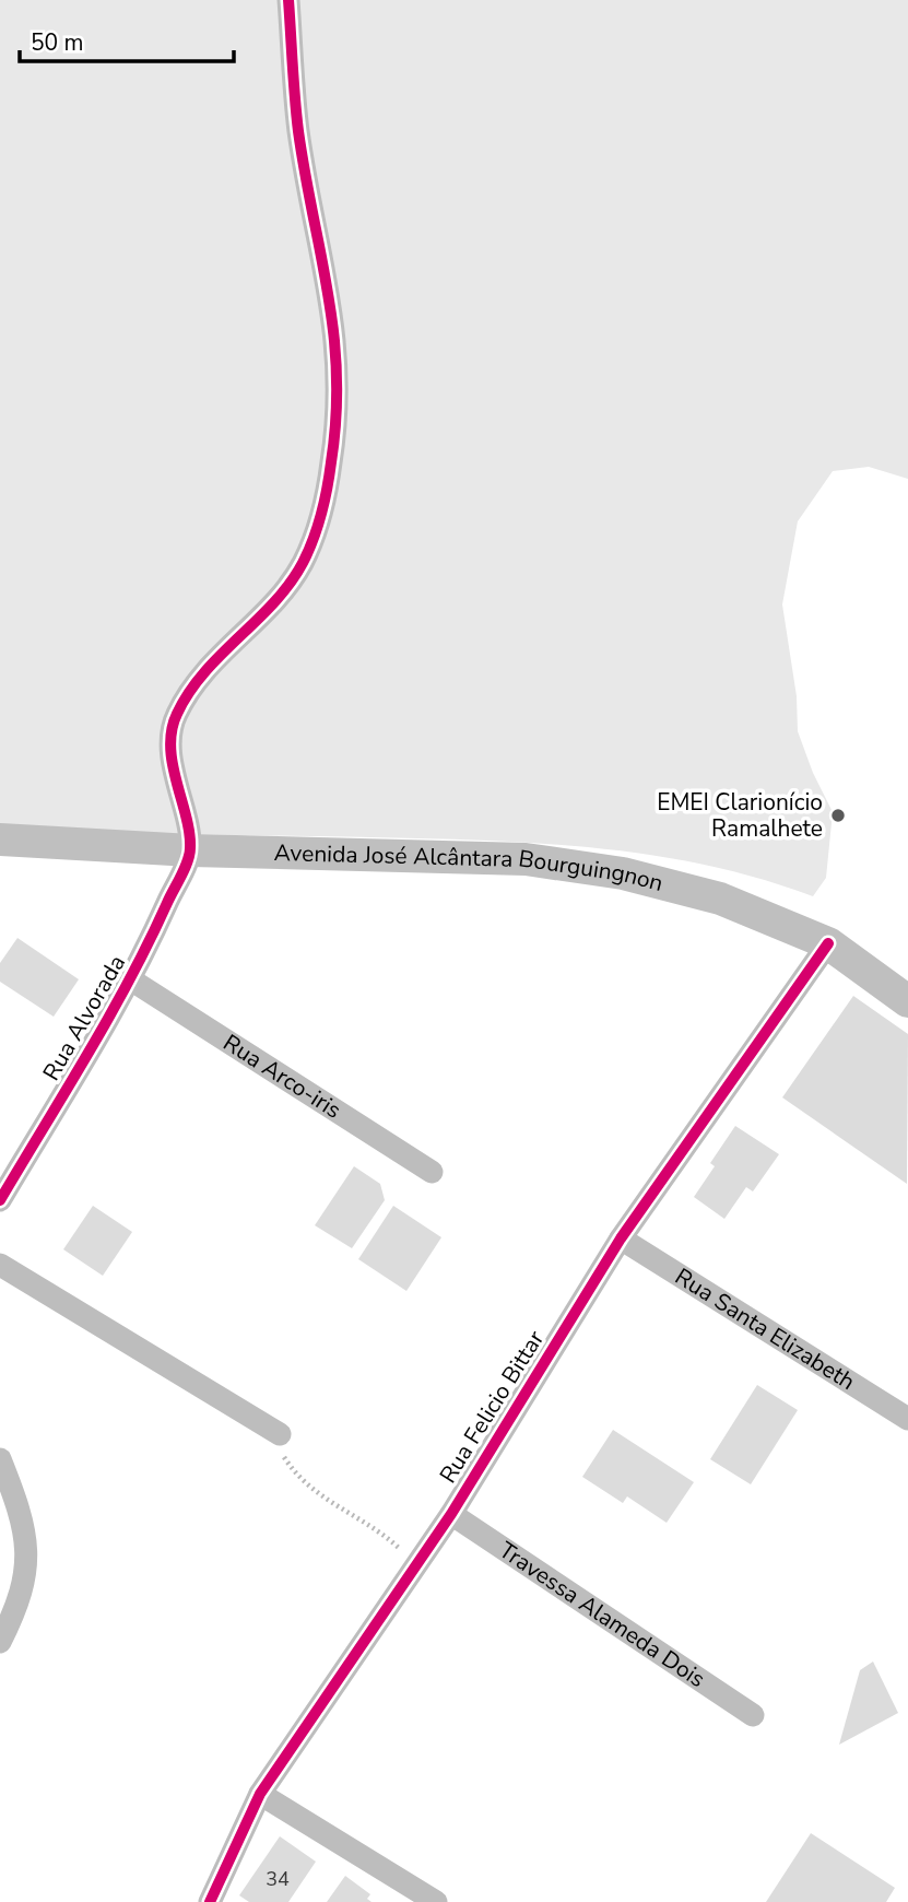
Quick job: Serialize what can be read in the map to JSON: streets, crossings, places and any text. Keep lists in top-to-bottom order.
{
  "streets": {
    "street": [
      "Avenida José Alcântara Bourguingnon",
      "Rua Alvorada",
      "Rua Arco-iris",
      "Rua Santa Elizabeth",
      "Rua Felicio Bittar",
      "Travessa Alameda Dois"
    ]
  },
  "crossings": [
    ["Avenida José Alcântara Bourguingnon", "Rua Alvorada"],
    ["Avenida José Alcântara Bourguingnon", "Rua Felicio Bittar"],
    ["Rua Alvorada", "Rua Arco-iris"],
    ["Rua Santa Elizabeth", "Rua Felicio Bittar"],
    ["Rua Felicio Bittar", "Travessa Alameda Dois"]
  ],
  "places": ["EMEI Clarionício Ramalhete"],
  "house_numbers": ["34"],
  "scale_bar": "50 m"
}
